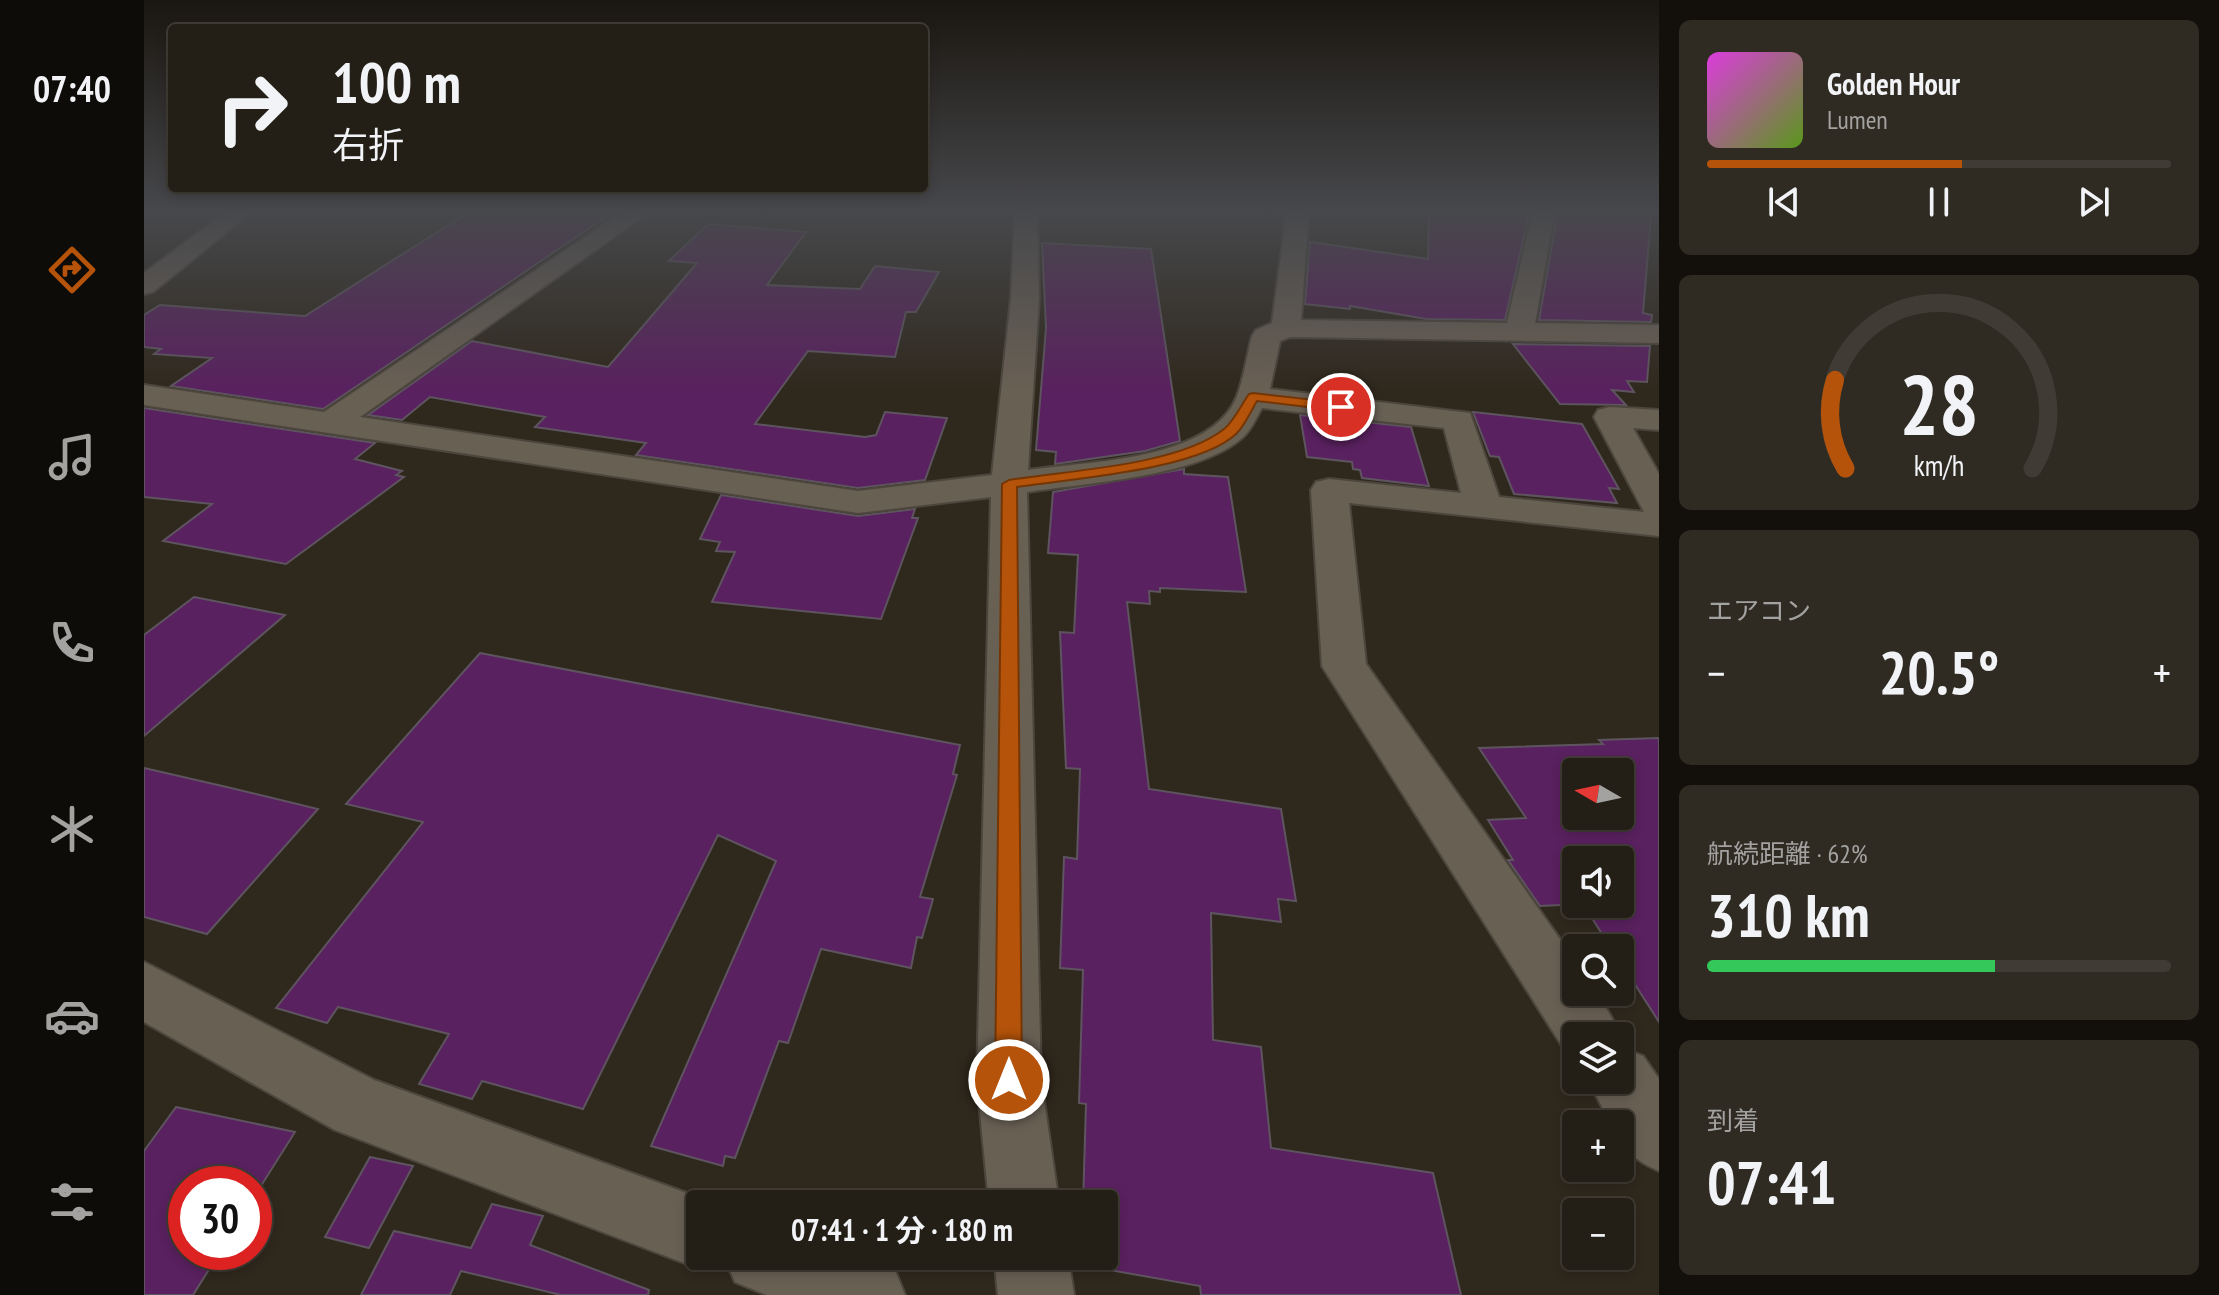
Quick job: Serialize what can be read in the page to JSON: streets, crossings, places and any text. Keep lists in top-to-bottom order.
{
  "north": "left",
  "page": {
    "tabs": "07:40",
    "turn": ["100 m", "右折"],
    "song": ["Golden Hour", "Lumen"],
    "tile": [
      "エアコン",
      ["航続距離 · 62%", "310 km"],
      ["到着", "07:41"]
    ],
    "heat": ["−", "20.5°", "+"],
    "map_buttons": ["+", "−"],
    "limit": "30",
    "trip": "07:41 · 1 分 · 180 m",
    "gauge": ["28", "km/h"]
  }
}
